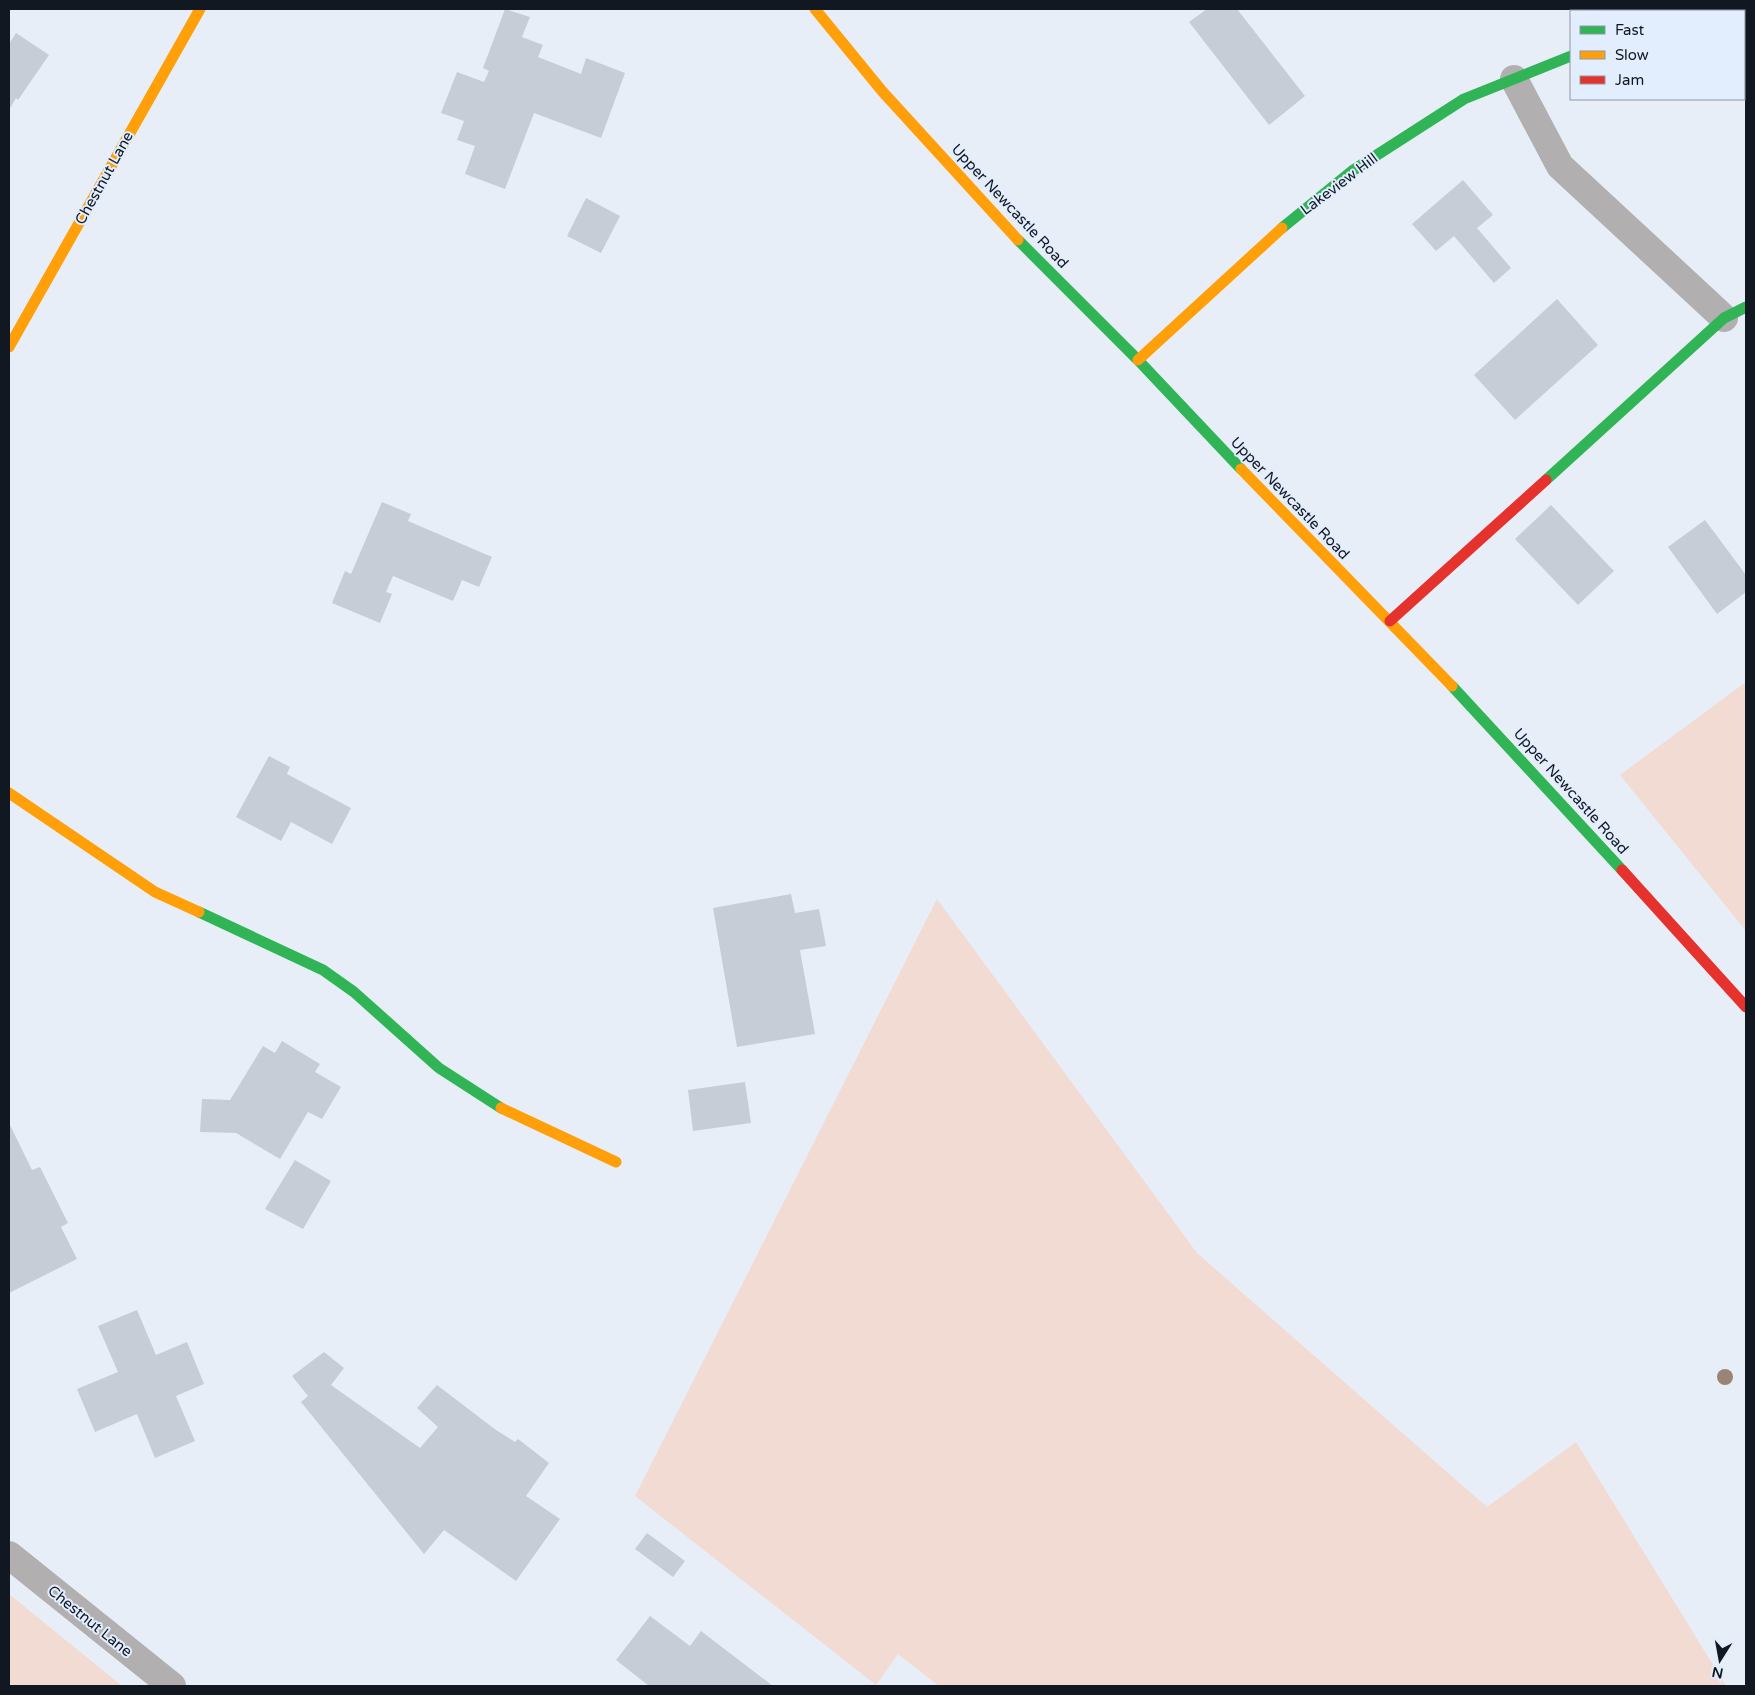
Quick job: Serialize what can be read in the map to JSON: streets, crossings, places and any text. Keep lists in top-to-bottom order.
{
  "streets": {
    "street": ["Chestnut Lane", "Lakeview Hill", "Upper Newcastle Road"]
  },
  "crossings": [
    ["Lakeview Hill", "Upper Newcastle Road"]
  ],
  "legend": ["Fast", "Slow", "Jam"],
  "north": "bottom"
}
